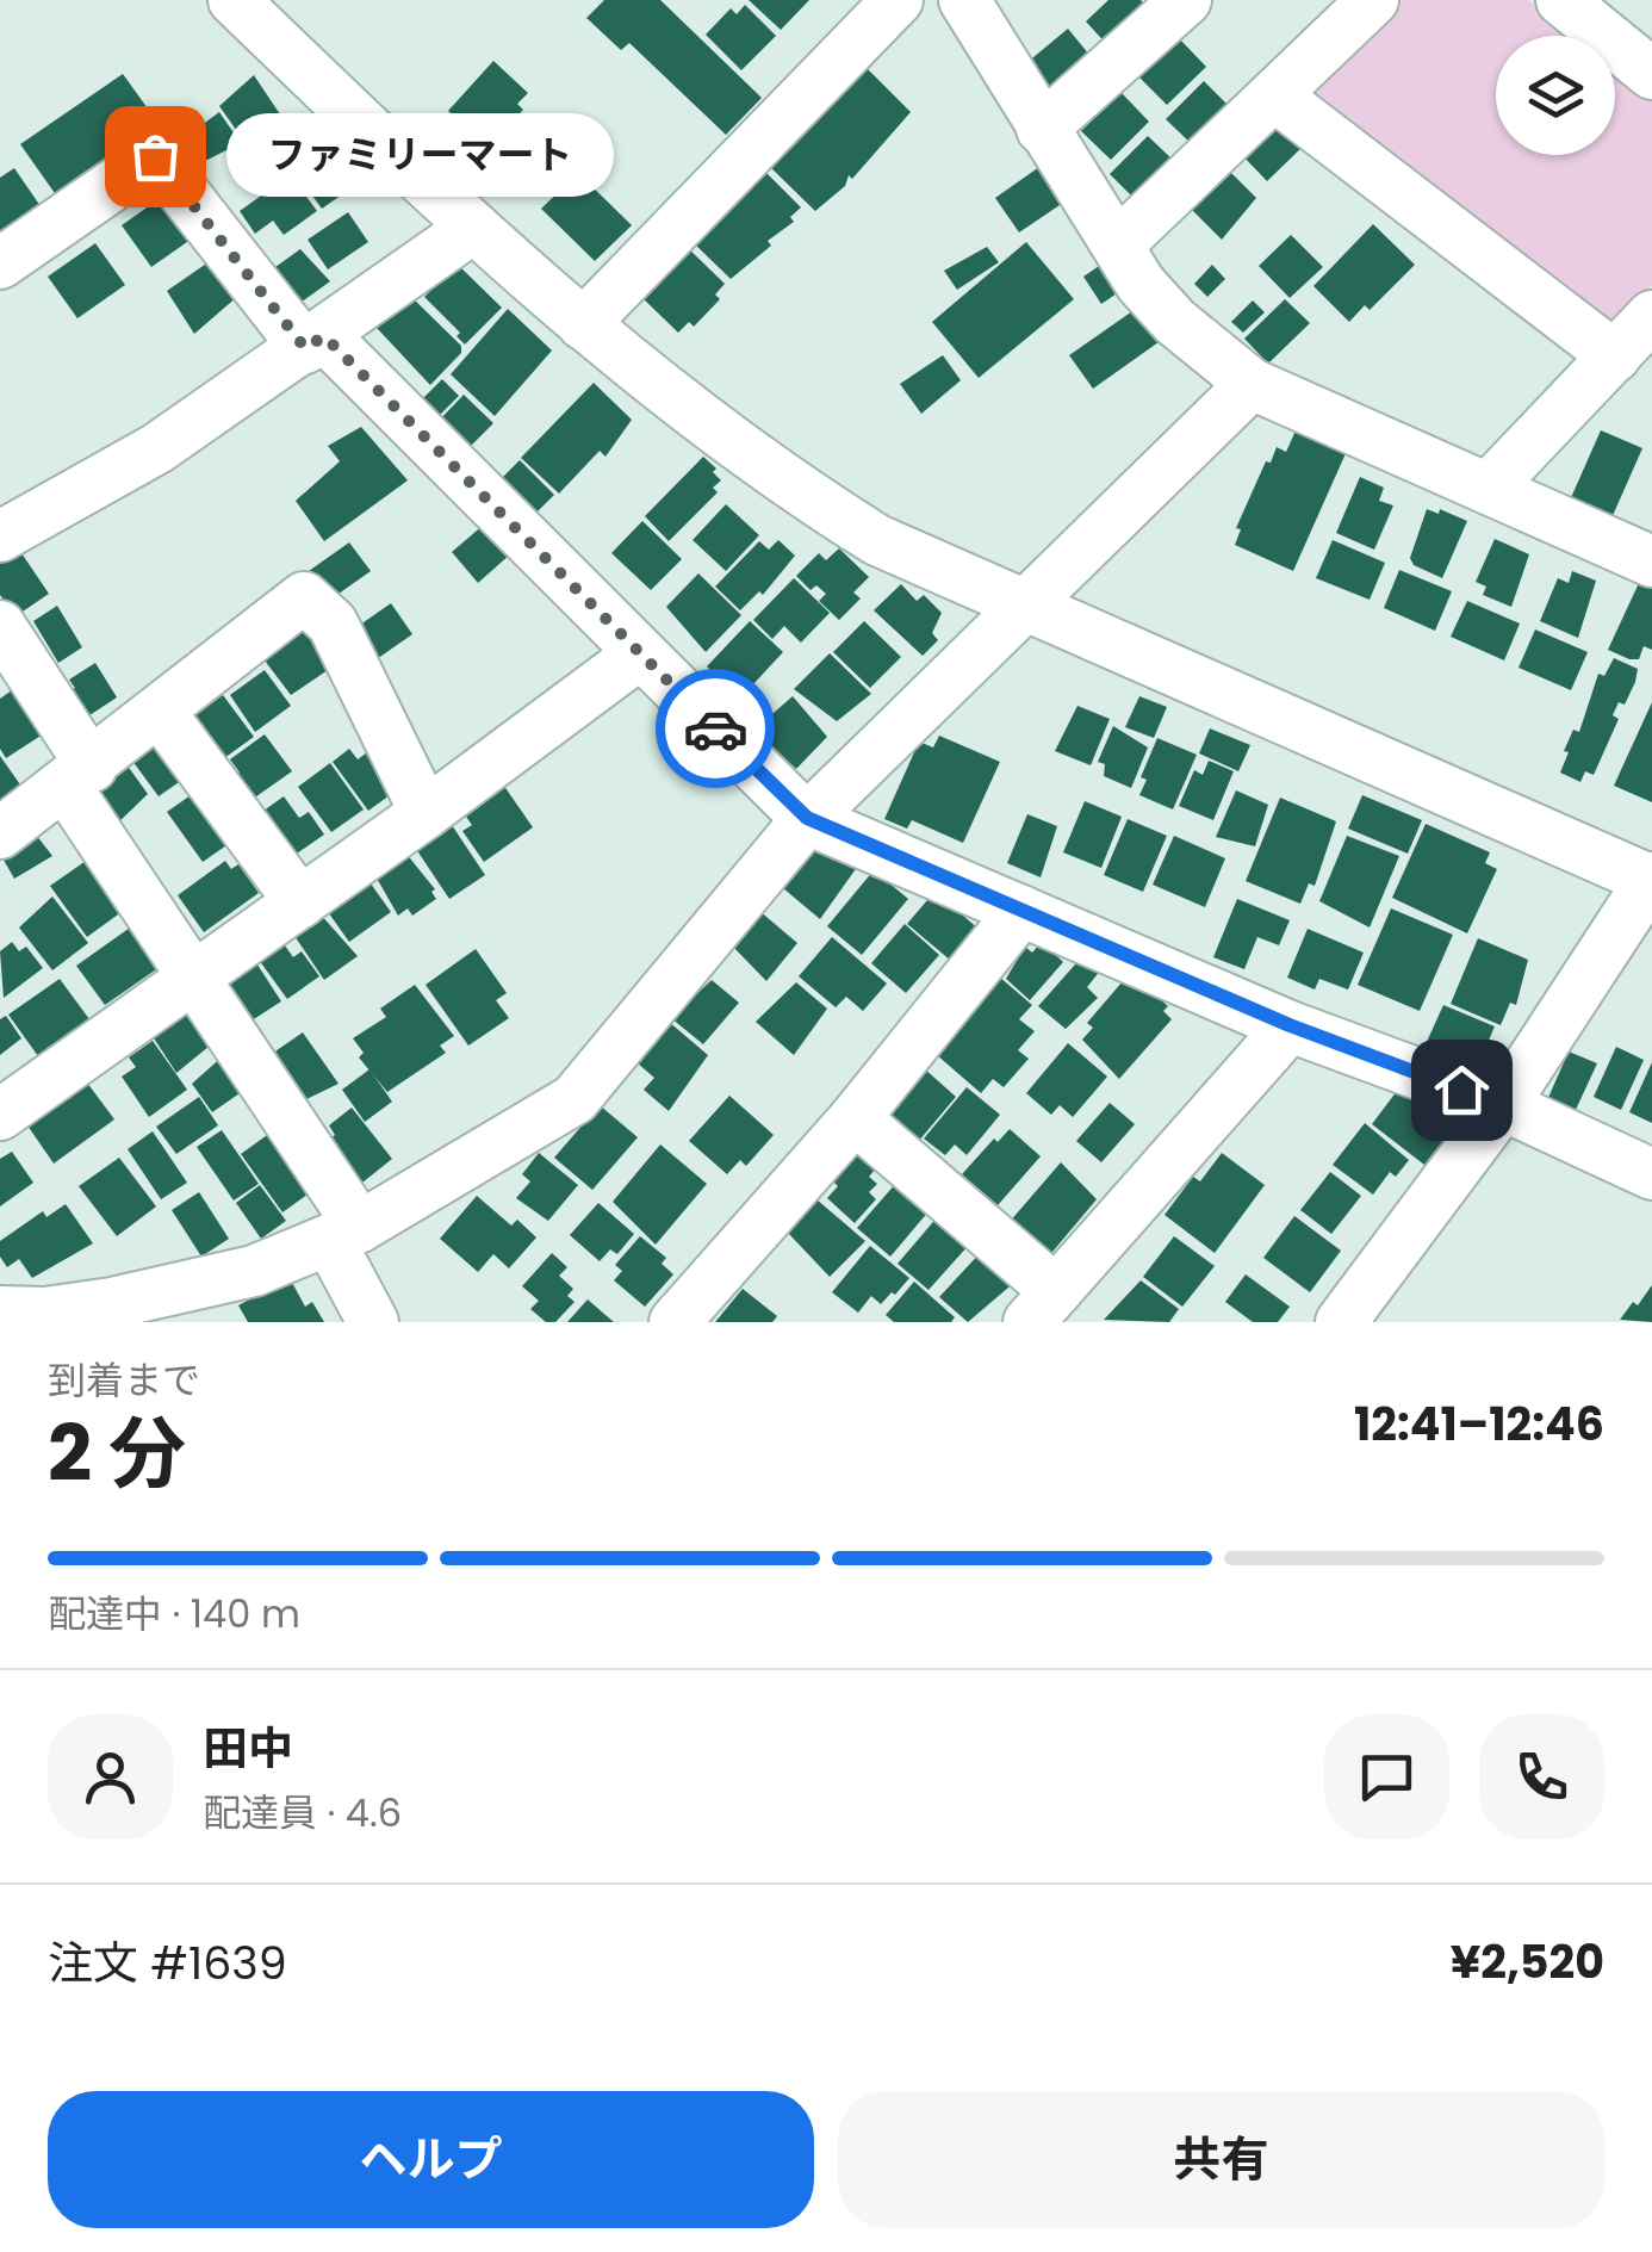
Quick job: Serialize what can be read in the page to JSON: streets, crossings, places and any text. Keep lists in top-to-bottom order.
{
  "places": ["ファミリーマート"],
  "page": {
    "bubble": "ファミリーマート",
    "heading": ["2 分", "到着まで", "12:41–12:46"],
    "panel": [
      "田中",
      "配達員 · 4.6",
      "注文 #1639",
      "¥2,520"
    ],
    "bar": "配達中 · 140 m",
    "buttons": ["ヘルプ", "共有"]
  }
}
